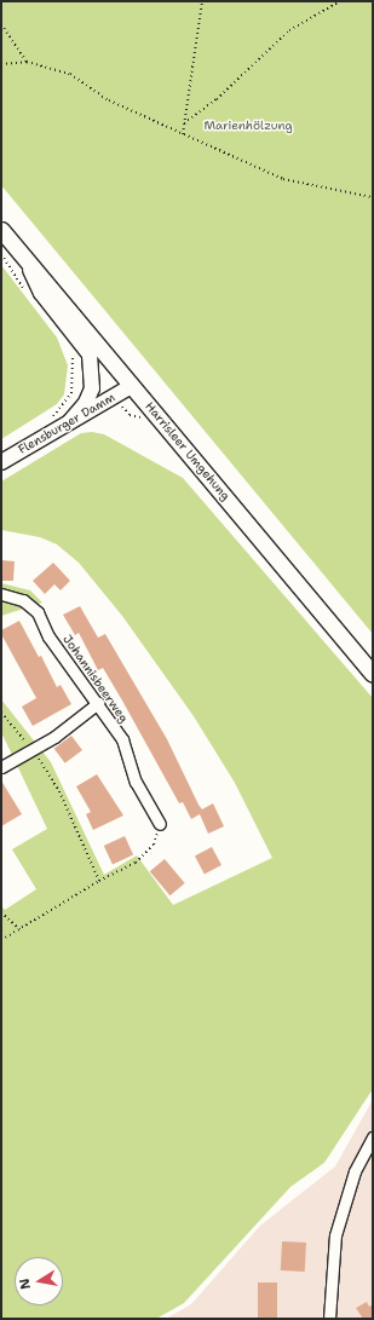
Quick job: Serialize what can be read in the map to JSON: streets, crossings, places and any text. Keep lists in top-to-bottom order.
{
  "streets": {
    "main road": ["Harrisleer Umgehung"],
    "street": ["Flensburger Damm", "Johannisbeerweg"]
  },
  "crossings": [
    ["Flensburger Damm", "Harrisleer Umgehung"]
  ],
  "parks": ["Marienhölzung"],
  "north": "left"
}
